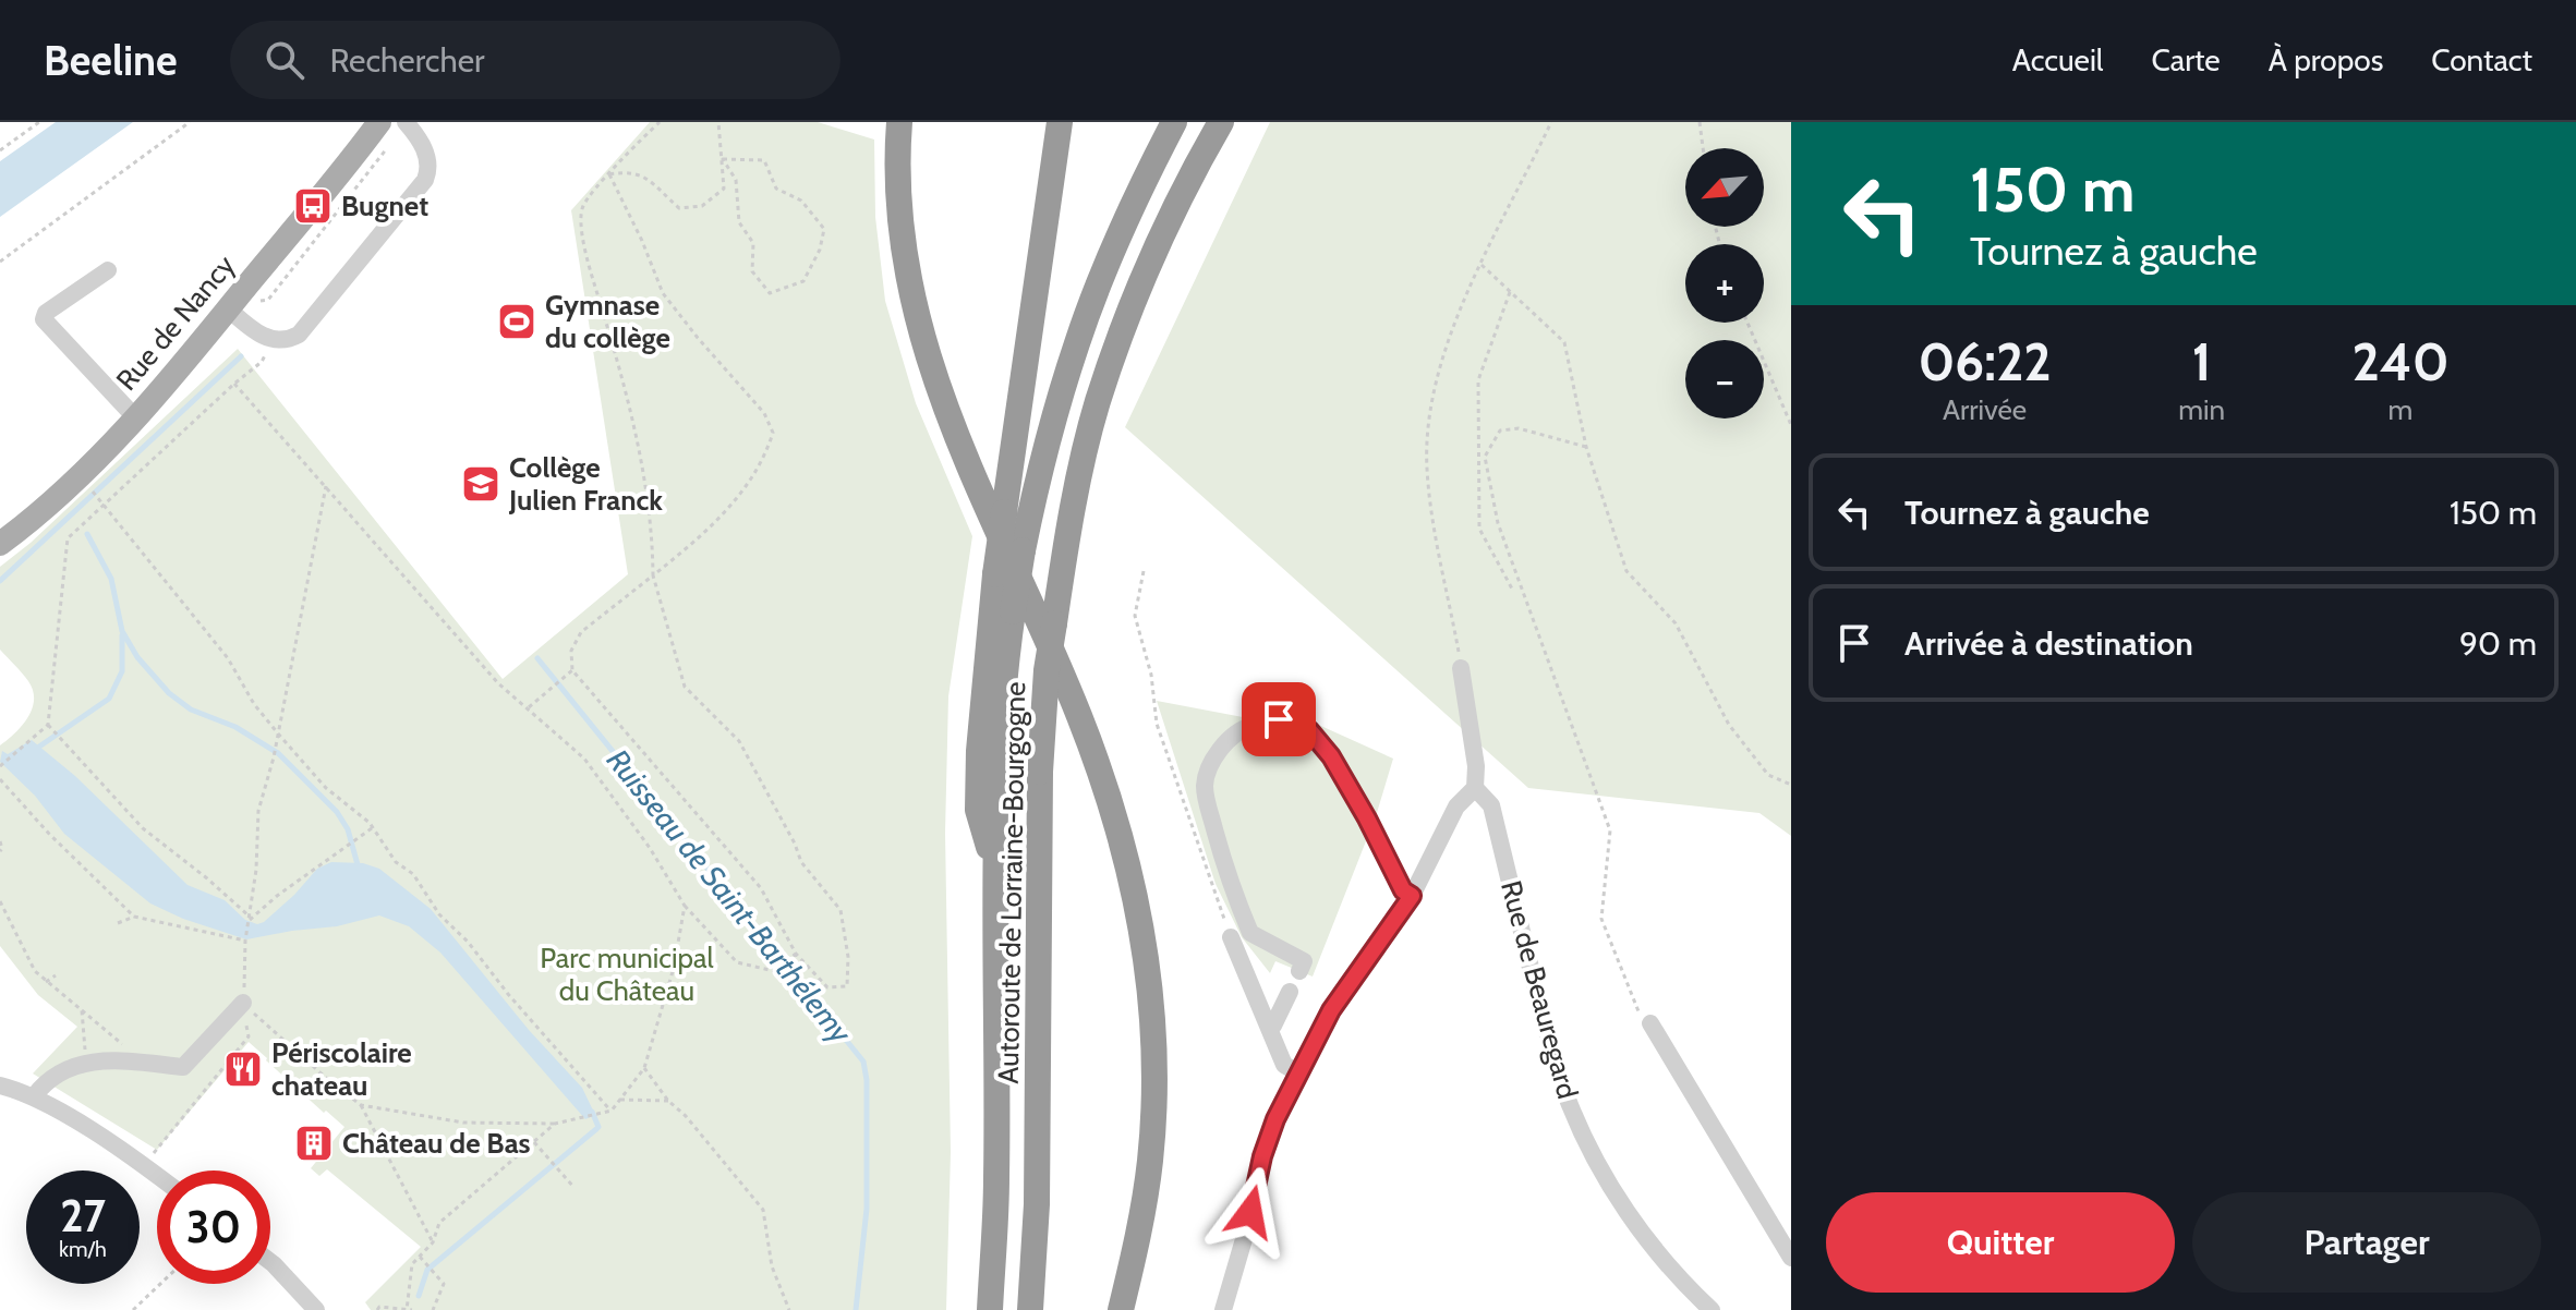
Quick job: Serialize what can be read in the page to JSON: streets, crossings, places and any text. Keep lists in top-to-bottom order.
{
  "streets": {
    "highway": ["Autoroute de Lorraine-Bourgogne"],
    "main road": ["Rue de Nancy"],
    "street": ["Rue de Beauregard"]
  },
  "water": ["Ruisseau de Saint-Barthélemy"],
  "parks": ["Parc municipal du Château"],
  "places": {
    "bus stop": ["Bugnet"],
    "sports": ["Gymnase du collège"],
    "school or university": ["Collège Julien Franck"],
    "restaurant": ["Périscolaire chateau"],
    "building": ["Château de Bas"]
  },
  "north": "bottom left",
  "page": {
    "header": "Beeline",
    "search": "Rechercher",
    "nav": [
      "Accueil",
      "Carte",
      "À propos",
      "Contact"
    ],
    "turn": ["150 m", "Tournez à gauche"],
    "map_buttons": ["+", "−"],
    "eta": [
      "06:22",
      "Arrivée",
      "1",
      "min",
      "240",
      "m"
    ],
    "list": [
      {
        "name": "Tournez à gauche",
        "value": "150 m"
      },
      {
        "name": "Arrivée à destination",
        "value": "90 m"
      }
    ],
    "speed": "27 km/h",
    "limit": "30",
    "buttons": ["Quitter", "Partager"]
  }
}
